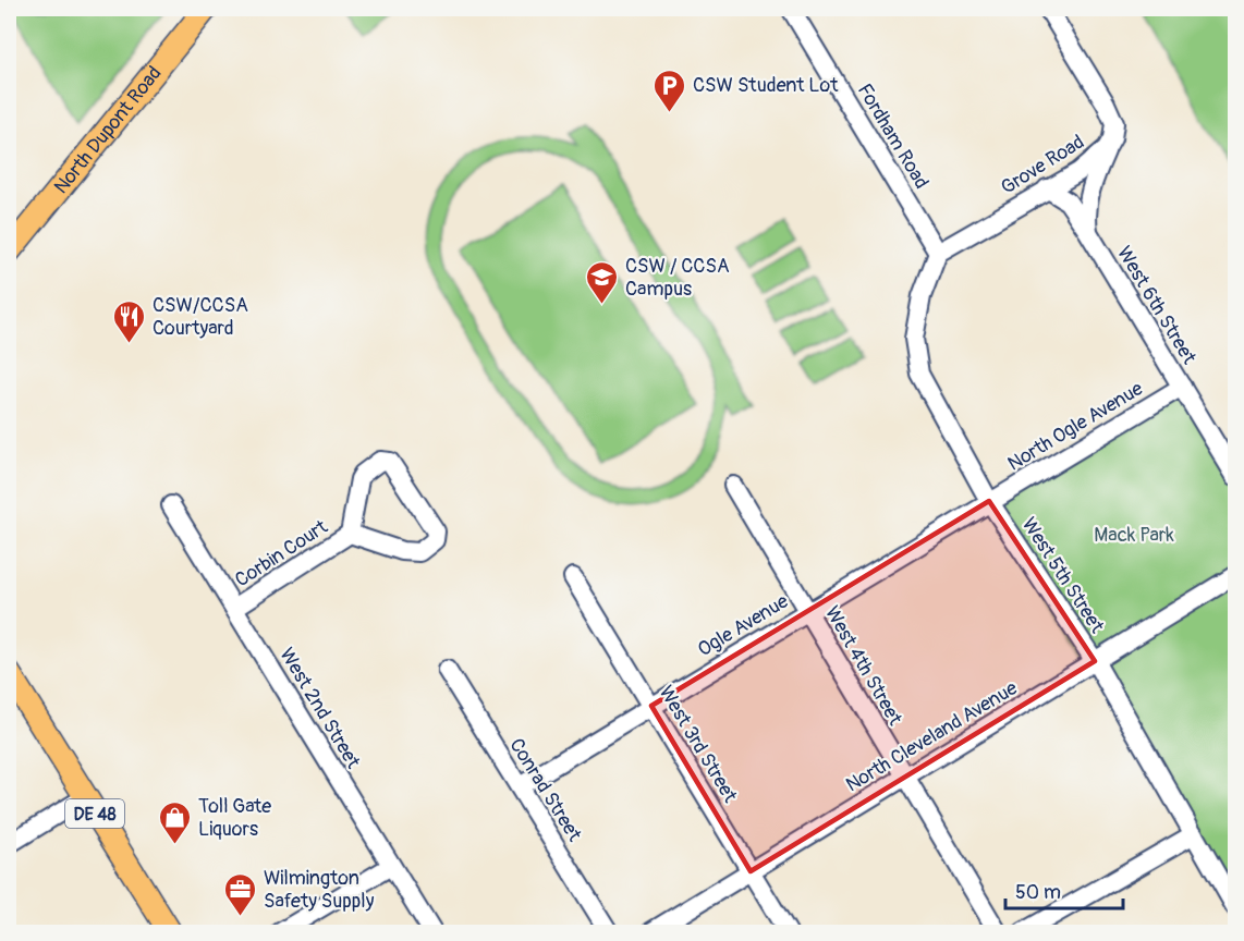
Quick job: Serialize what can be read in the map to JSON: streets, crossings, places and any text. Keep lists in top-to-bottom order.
{
  "streets": {
    "main road": ["North Dupont Road", "DE 48"],
    "street": [
      "Fordham Road",
      "Grove Road",
      "West 6th Street",
      "North Ogle Avenue",
      "Corbin Court",
      "West 5th Street",
      "Ogle Avenue",
      "West 4th Street",
      "West 2nd Street",
      "North Cleveland Avenue",
      "West 3rd Street",
      "Conrad Street"
    ]
  },
  "crossings": [
    ["Fordham Road", "Grove Road"],
    ["Fordham Road", "West 5th Street"],
    ["Grove Road", "West 6th Street"],
    ["Grove Road", "West 5th Street"],
    ["West 6th Street", "North Ogle Avenue"],
    ["North Ogle Avenue", "West 5th Street"],
    ["North Ogle Avenue", "Ogle Avenue"],
    ["Corbin Court", "West 2nd Street"],
    ["West 5th Street", "Ogle Avenue"],
    ["West 5th Street", "North Cleveland Avenue"],
    ["Ogle Avenue", "West 4th Street"],
    ["Ogle Avenue", "West 3rd Street"],
    ["Ogle Avenue", "Conrad Street"],
    ["West 4th Street", "North Cleveland Avenue"],
    ["North Cleveland Avenue", "West 3rd Street"]
  ],
  "parks": ["Mack Park"],
  "places": {
    "parking": ["CSW Student Lot"],
    "school or university": ["CSW / CCSA Campus"],
    "restaurant": ["CSW/CCSA Courtyard"],
    "shop": ["Toll Gate Liquors"],
    "office": ["Wilmington Safety Supply"]
  },
  "scale_bar": "50 m"
}
